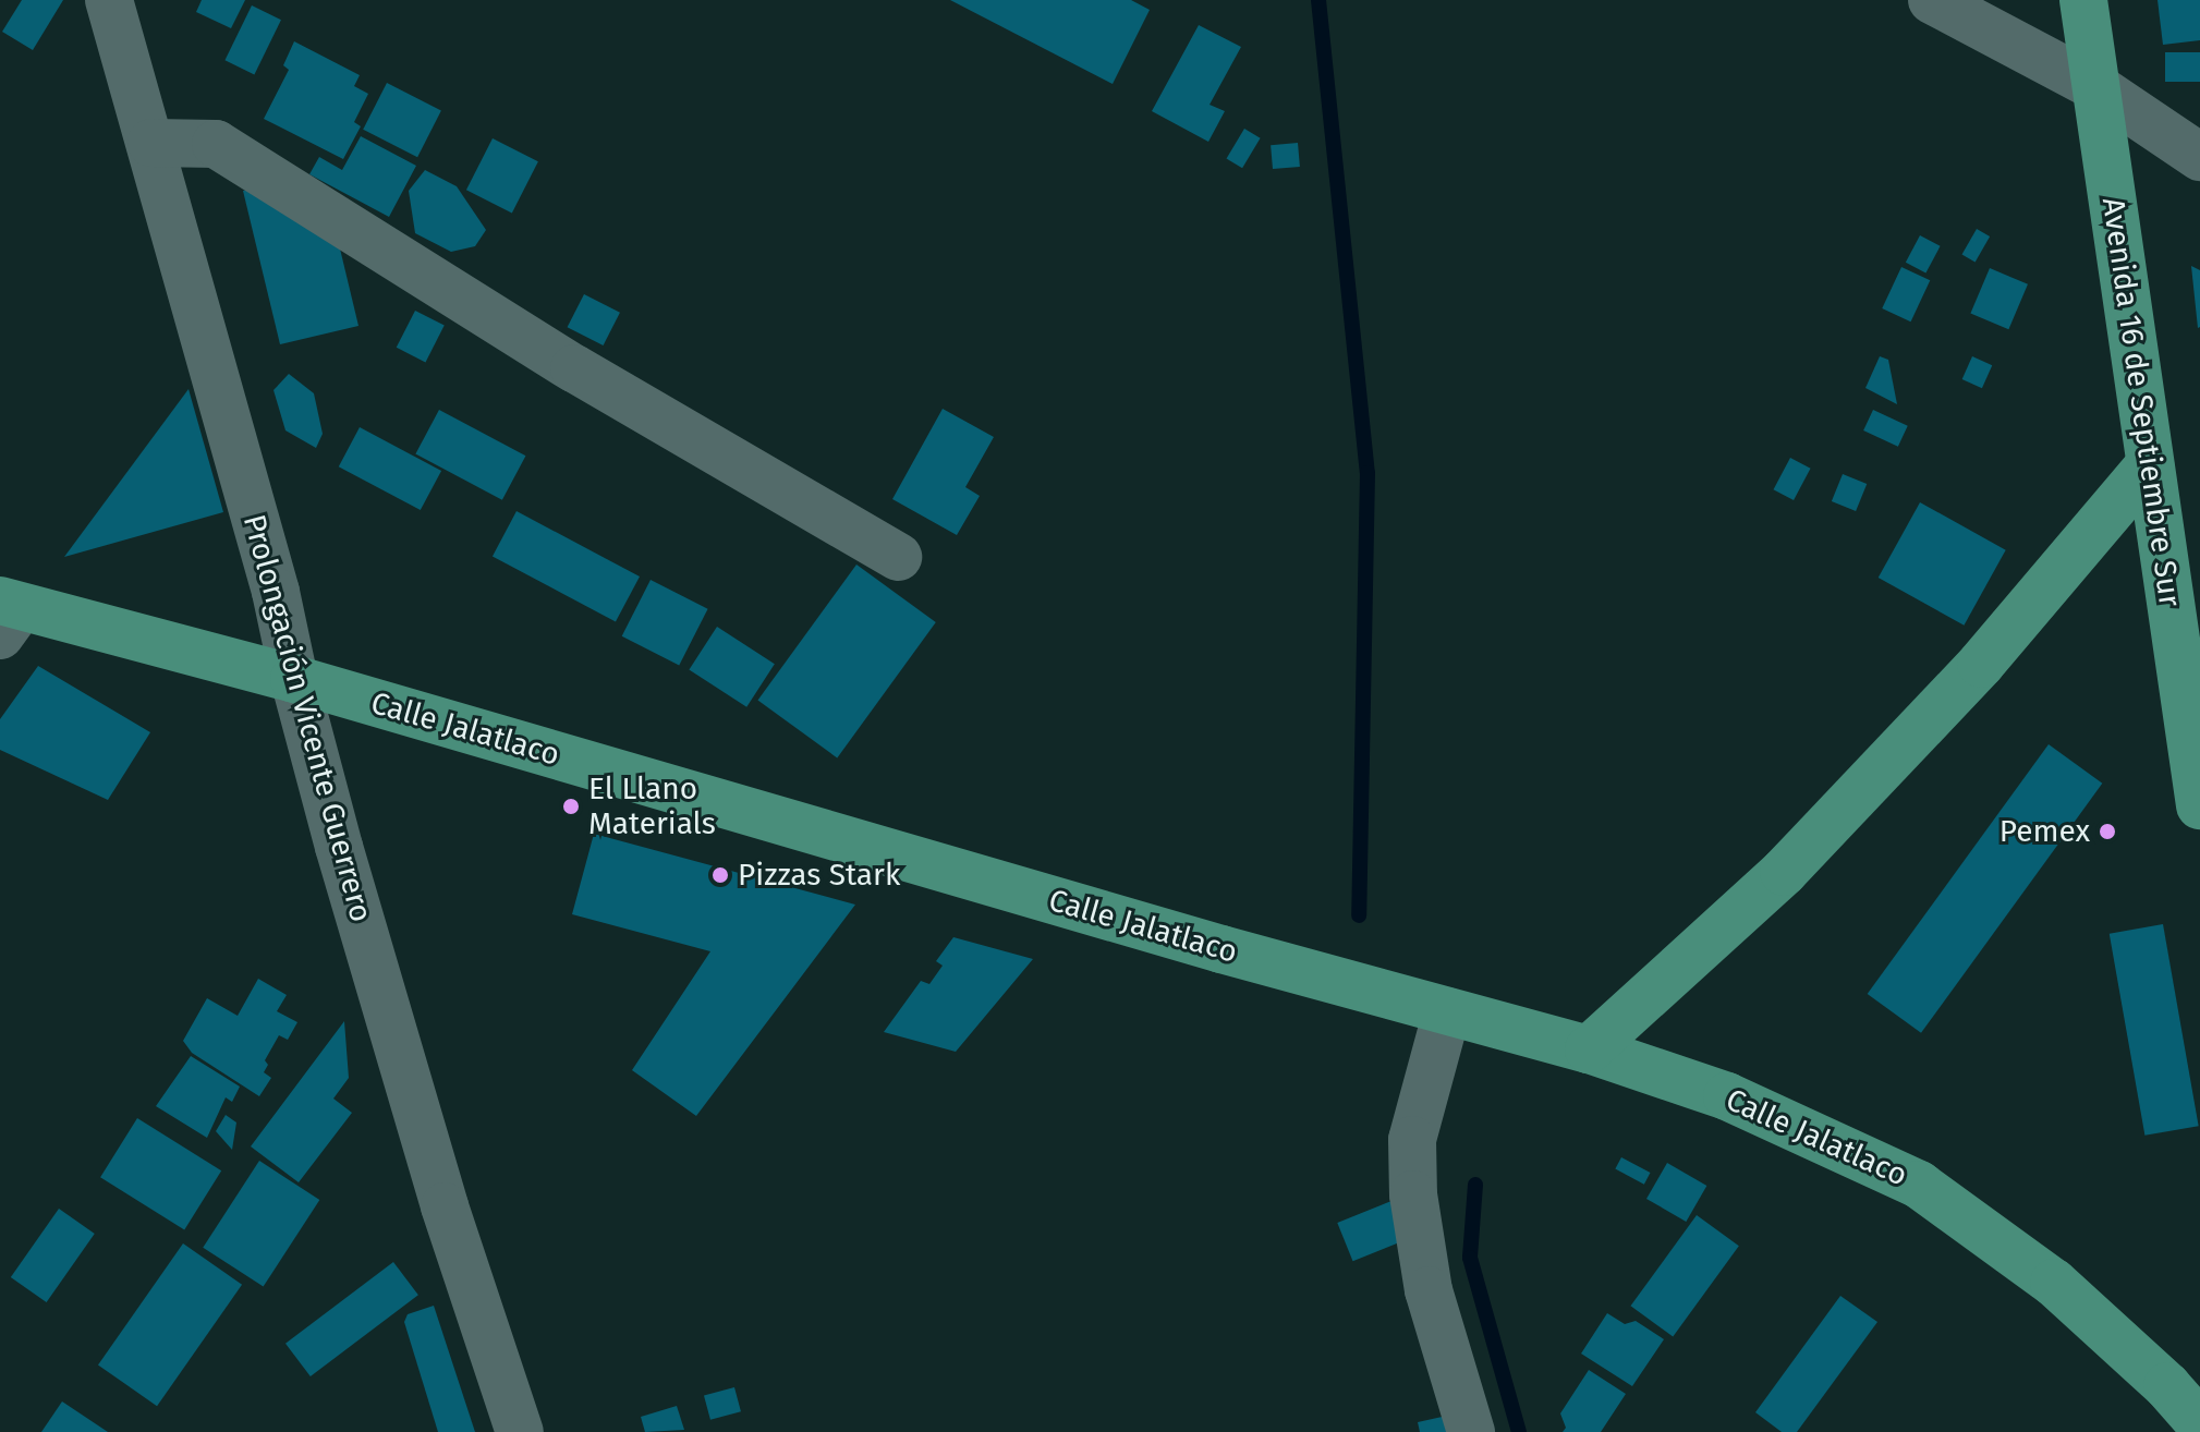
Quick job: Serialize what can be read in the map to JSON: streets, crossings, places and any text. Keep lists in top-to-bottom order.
{
  "streets": {
    "main road": ["Avenida 16 de Septiembre Sur", "Calle Jalatlaco"],
    "street": ["Prolongación Vicente Guerrero"]
  },
  "crossings": [
    ["Prolongación Vicente Guerrero", "Calle Jalatlaco"]
  ],
  "places": ["El Llano Materials", "Pemex", "Pizzas Stark"]
}
